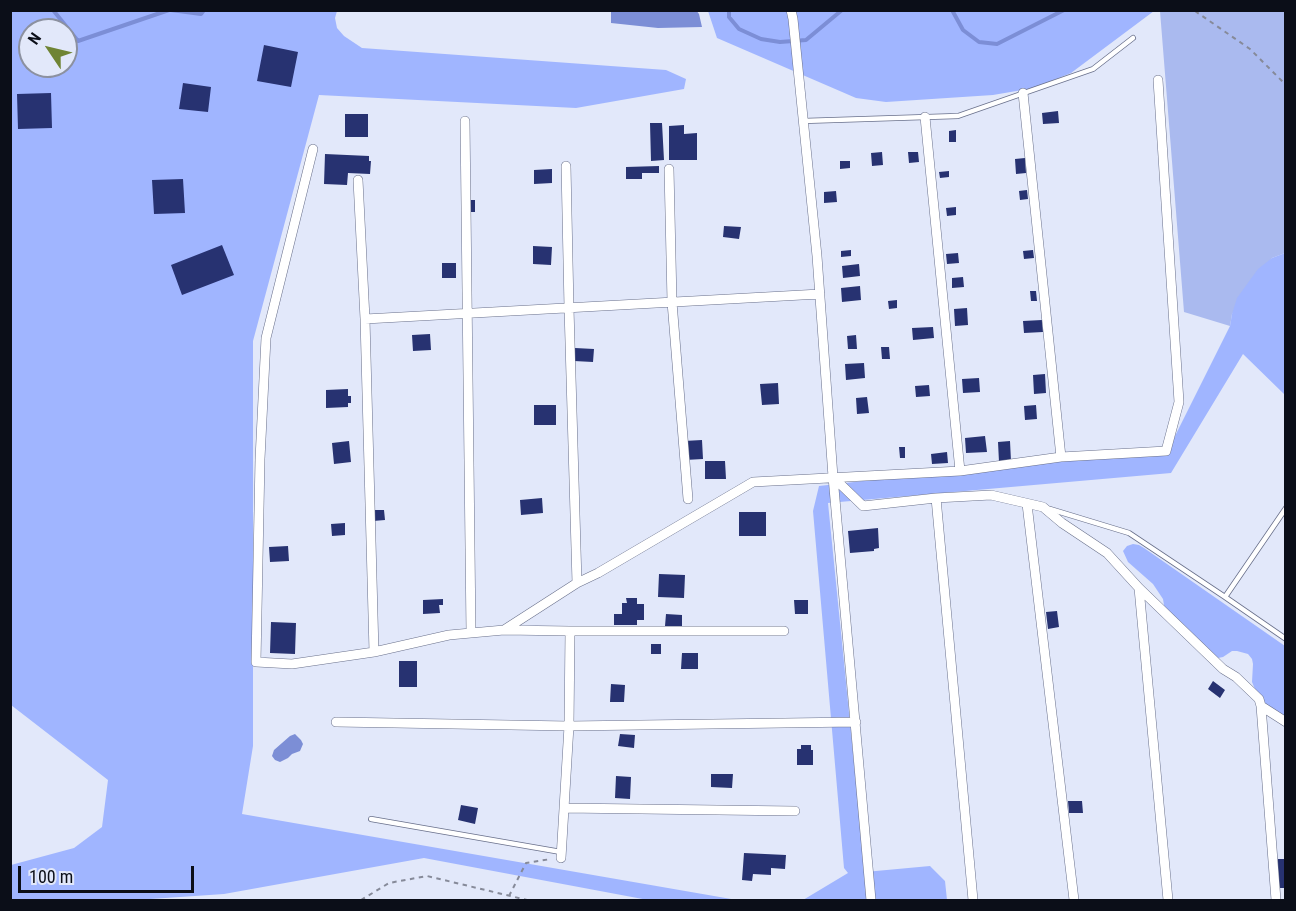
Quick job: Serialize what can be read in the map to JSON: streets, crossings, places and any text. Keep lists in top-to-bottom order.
{
  "scale_bar": "100 m",
  "north": "top left"
}
